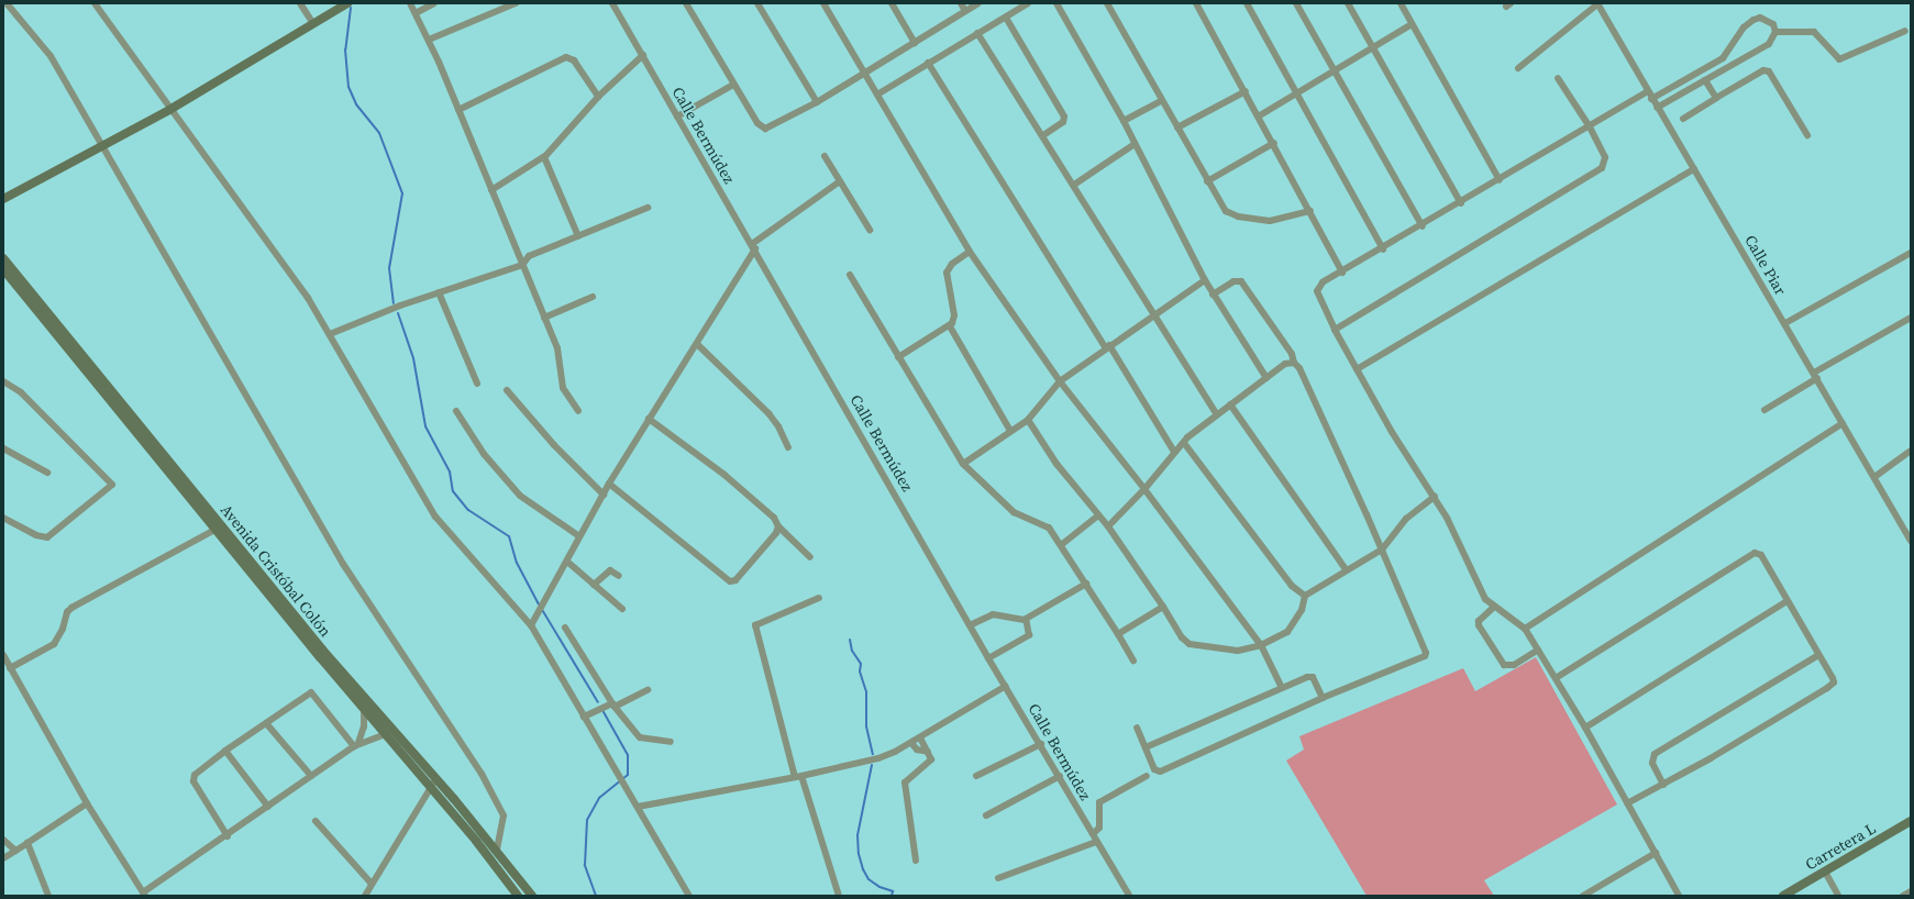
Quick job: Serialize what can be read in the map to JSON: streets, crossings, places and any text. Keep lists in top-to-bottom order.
{
  "streets": {
    "street": [
      "Calle Bermúdez",
      "Calle Piar",
      "Avenida Cristóbal Colón",
      "Carretera L"
    ]
  }
}
